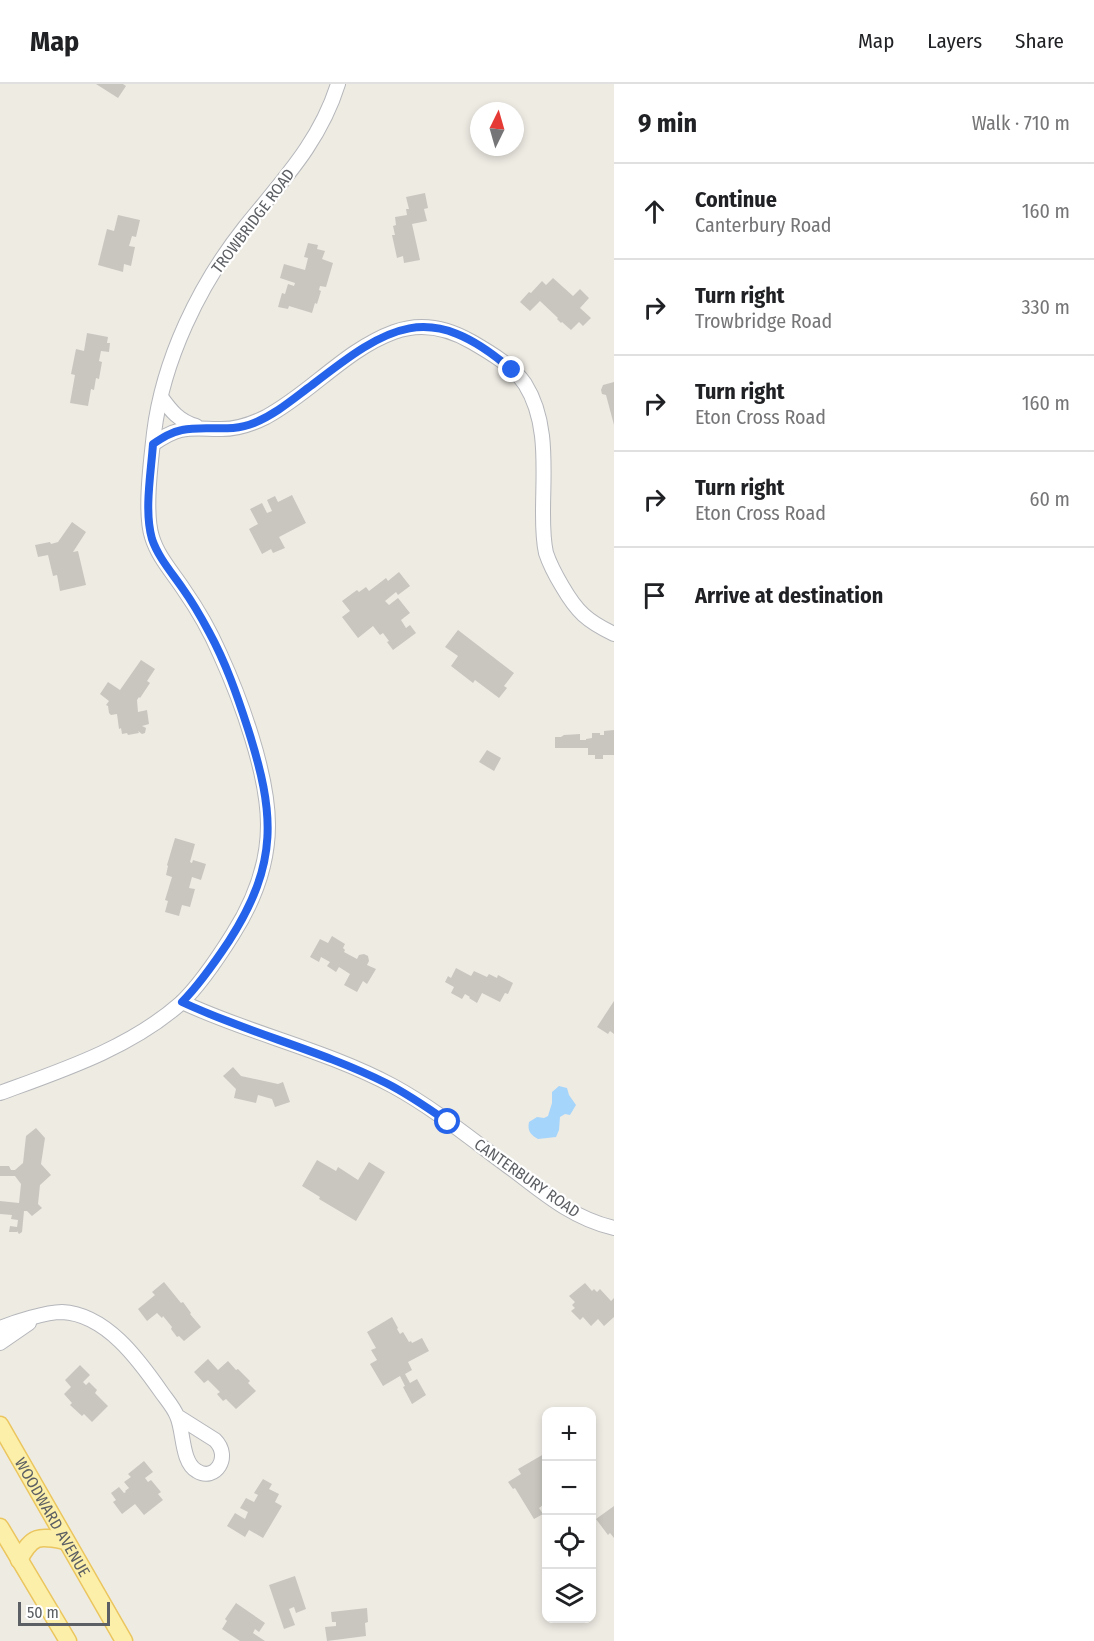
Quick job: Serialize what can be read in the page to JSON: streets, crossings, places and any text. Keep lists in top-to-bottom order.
{
  "streets": {
    "main road": ["WOODWARD AVENUE"],
    "street": ["TROWBRIDGE ROAD", "CANTERBURY ROAD"]
  },
  "crossings": [
    ["TROWBRIDGE ROAD", "CANTERBURY ROAD"]
  ],
  "scale_bar": "50 m",
  "north": "top",
  "page": {
    "header": "Map",
    "nav": ["Map", "Layers", "Share"],
    "heading": ["9 min", "Walk · 710 m"],
    "list": [
      ["Continue", "Canterbury Road", "160 m"],
      ["Turn right", "Trowbridge Road", "330 m"],
      ["Turn right", "Eton Cross Road", "160 m"],
      ["Turn right", "Eton Cross Road", "60 m"],
      "Arrive at destination"
    ],
    "map_buttons": ["+", "−"],
    "scale": "50 m"
  }
}
